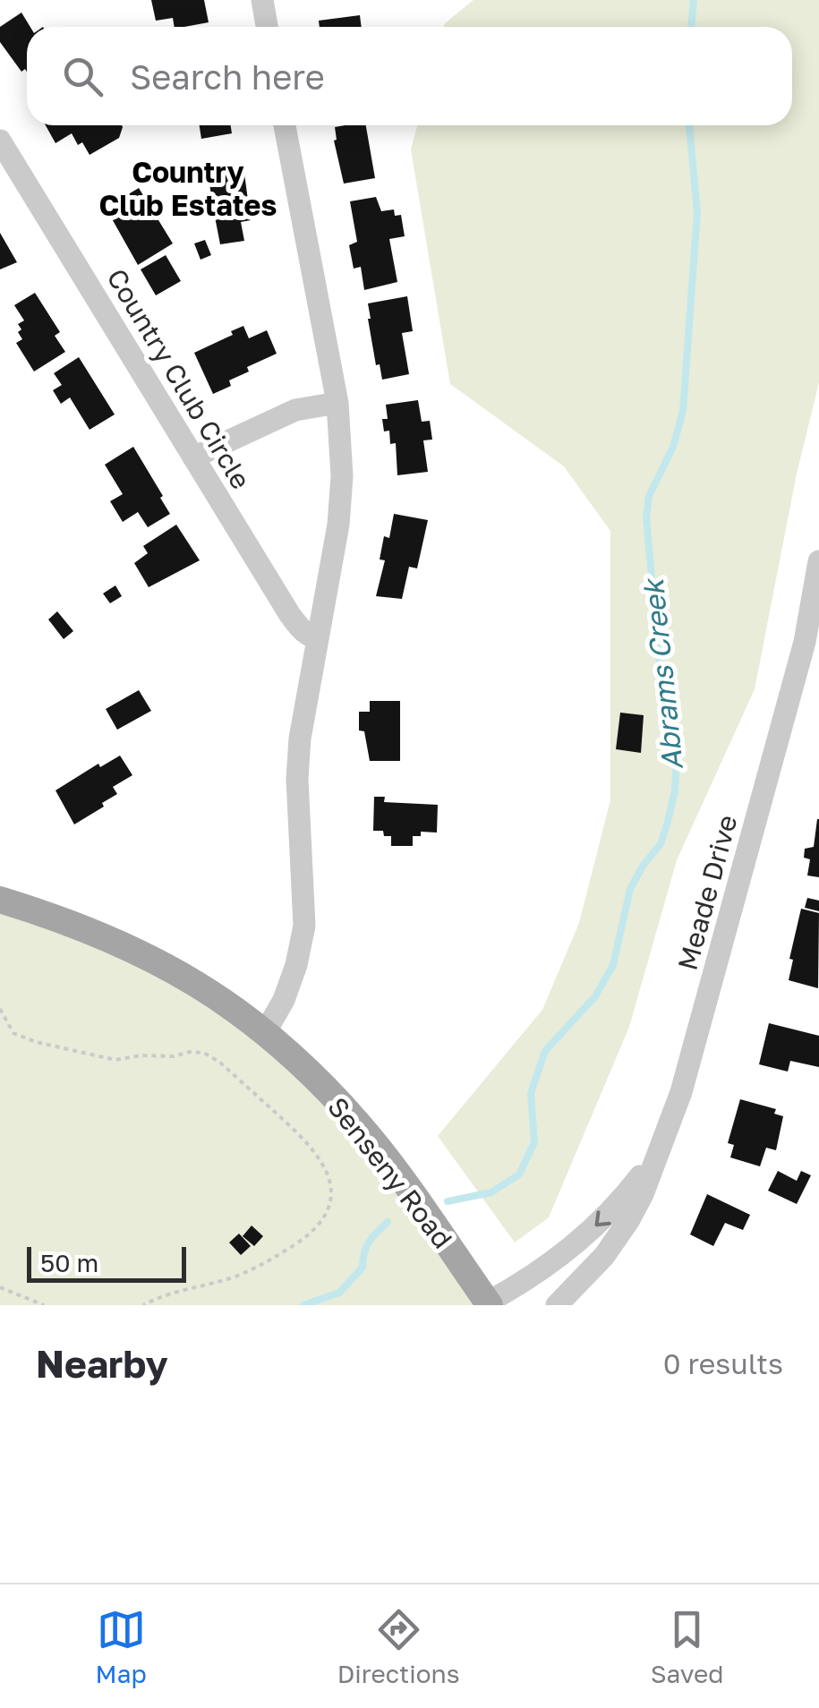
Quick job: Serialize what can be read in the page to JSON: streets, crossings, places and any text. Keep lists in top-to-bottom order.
{
  "streets": {
    "main road": ["Senseny Road"],
    "street": ["Country Club Circle", "Meade Drive"]
  },
  "crossings": [
    ["Meade Drive", "Senseny Road"]
  ],
  "districts": ["Country Club Estates"],
  "water": ["Abrams Creek"],
  "scale_bar": "50 m",
  "page": {
    "search": "Search here",
    "scale": "50 m",
    "heading": ["Nearby", "0 results"],
    "nav": ["Map", "Directions", "Saved"]
  }
}
